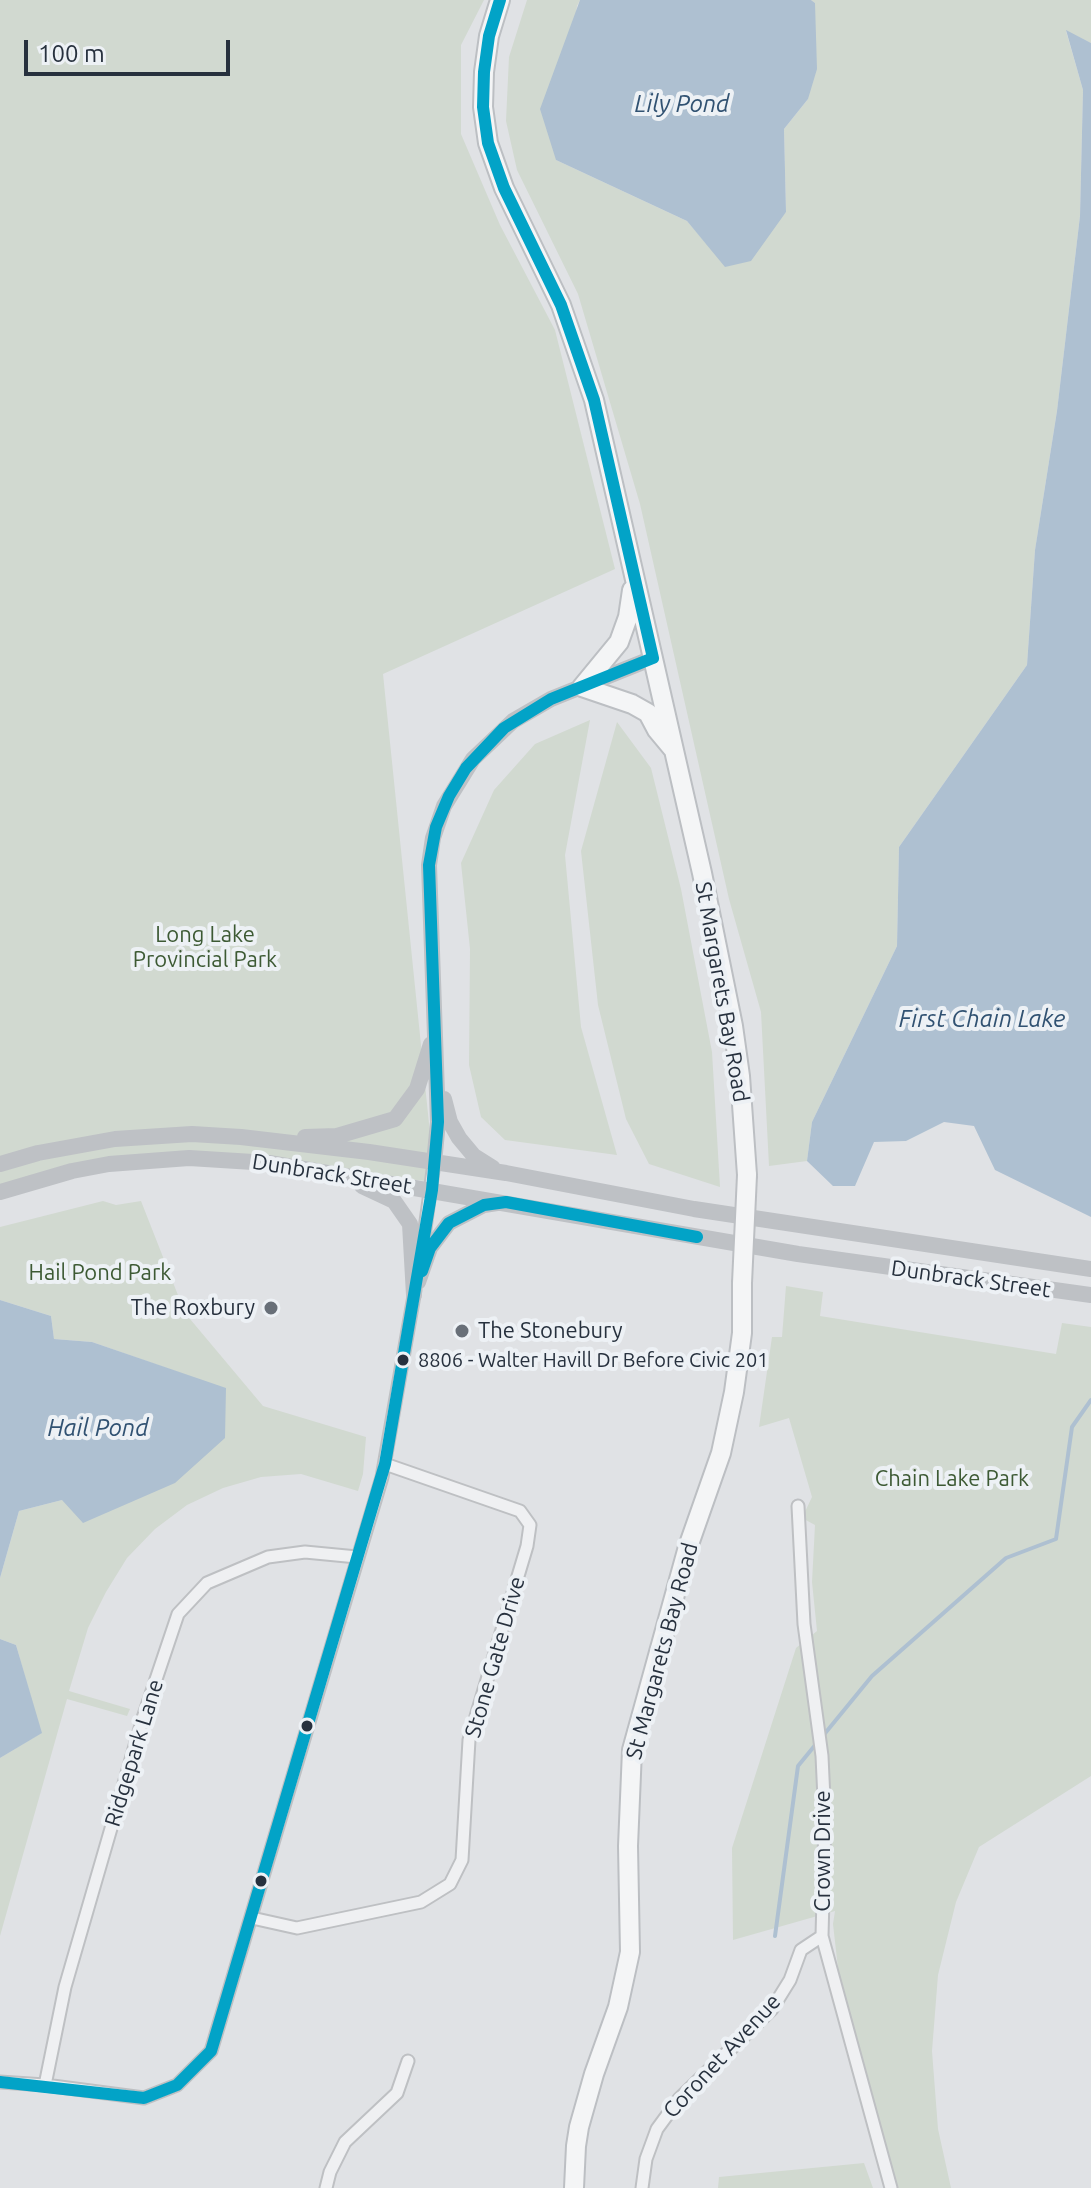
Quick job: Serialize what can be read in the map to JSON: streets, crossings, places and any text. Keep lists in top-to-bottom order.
{
  "streets": {
    "main road": ["St Margarets Bay Road", "Dunbrack Street"],
    "street": [
      "Stone Gate Drive",
      "Ridgepark Lane",
      "Crown Drive",
      "Coronet Avenue"
    ]
  },
  "crossings": [
    ["Crown Drive", "Coronet Avenue"]
  ],
  "water": ["Lily Pond", "First Chain Lake", "Hail Pond"],
  "parks": ["Long Lake Provincial Park", "Hail Pond Park", "Chain Lake Park"],
  "places": ["The Roxbury", "The Stonebury", "8806 - Walter Havill Dr Before Civic 201"],
  "scale_bar": "100 m"
}
